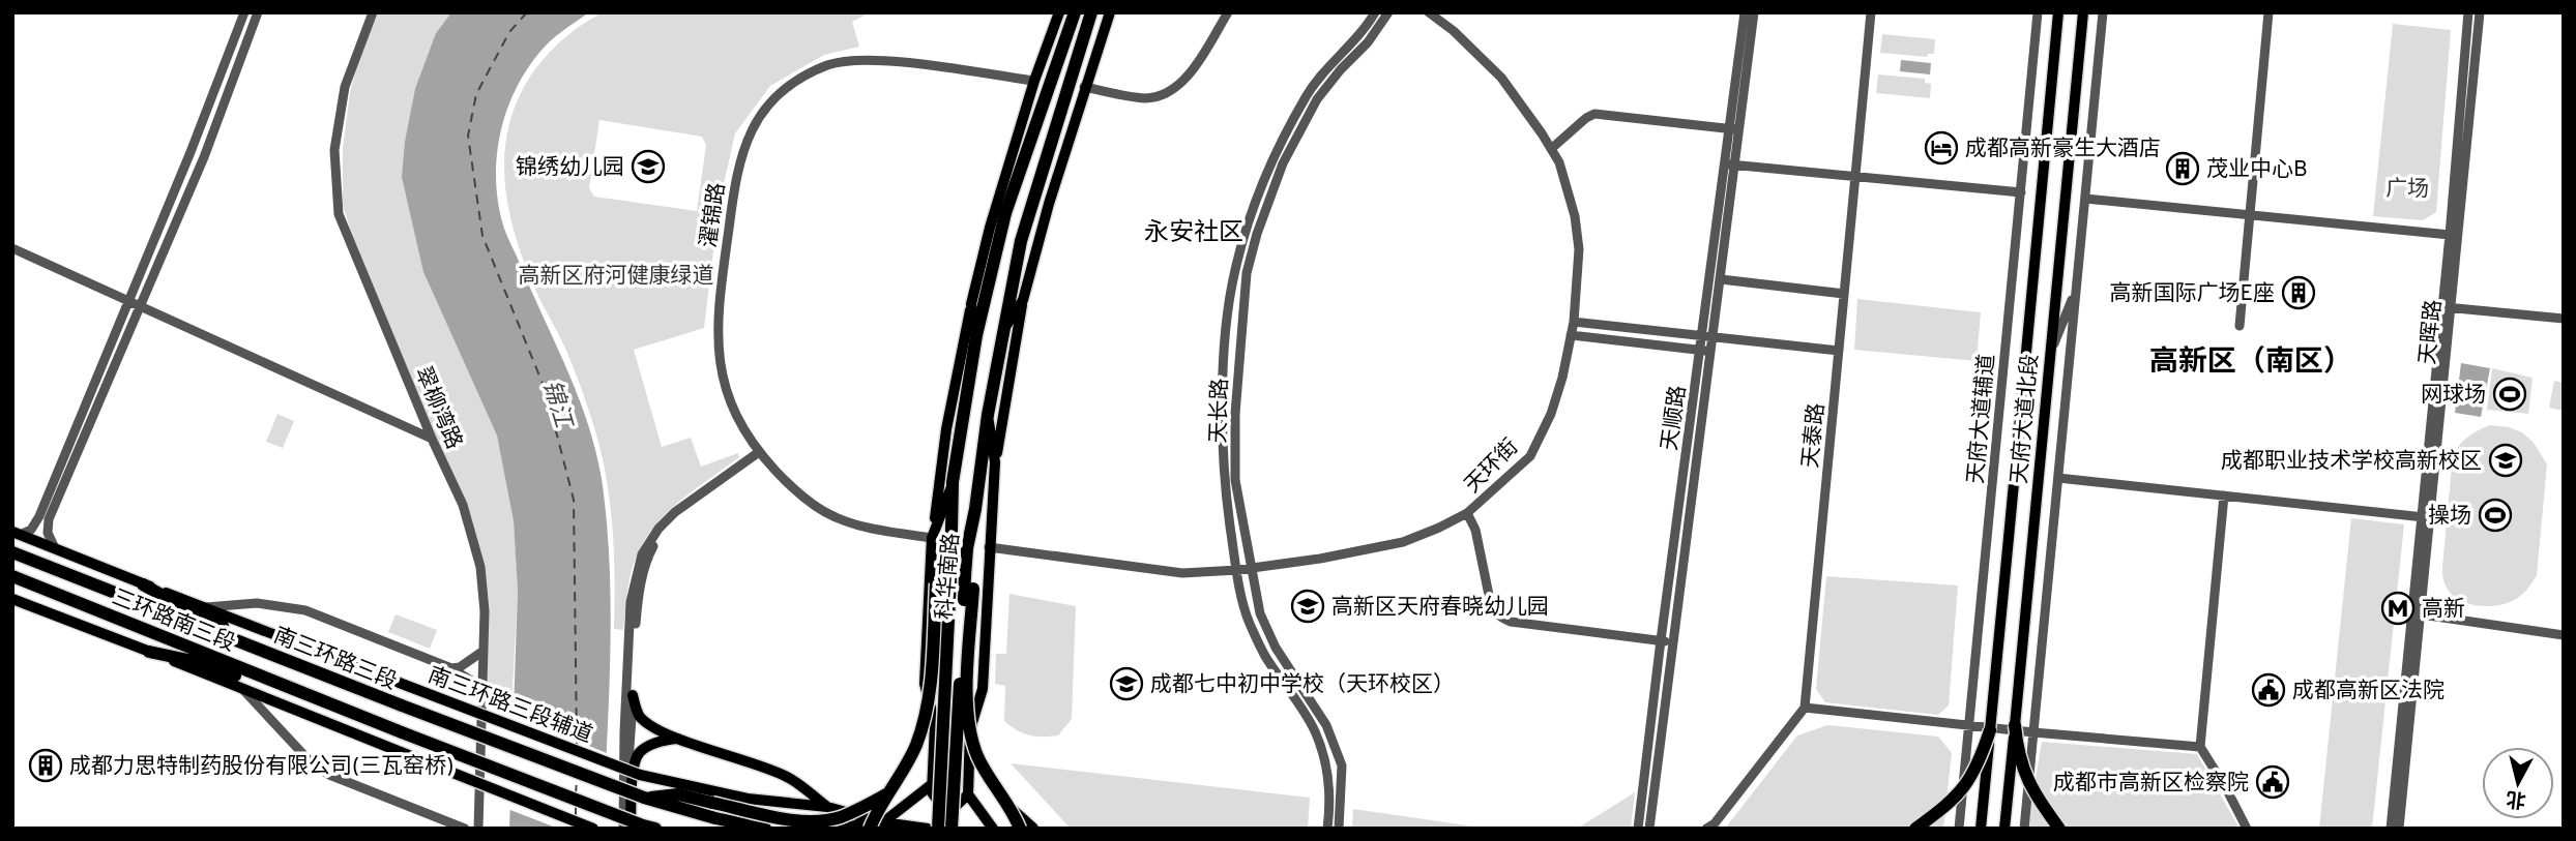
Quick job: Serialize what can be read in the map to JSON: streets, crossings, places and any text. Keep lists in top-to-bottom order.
{
  "streets": {
    "highway": ["科华南路", "三环路南三段", "南三环路三段"],
    "main road": ["天府大道北段", "南三环路三段辅道"],
    "street": [
      "濯锦路",
      "天晖路",
      "翠柳湾路",
      "天长路",
      "天顺路",
      "天府大道辅道",
      "天泰路",
      "天环街"
    ]
  },
  "crossings": [
    ["濯锦路", "科华南路"],
    ["天长路", "天环街"]
  ],
  "districts": ["永安社区", "高新区（南区）"],
  "water": ["锦江"],
  "parks": ["广场", "高新区府河健康绿道"],
  "places": {
    "hotel": ["成都高新豪生大酒店"],
    "school or university": [
      "锦绣幼儿园",
      "成都职业技术学校高新校区",
      "高新区天府春晓幼儿园",
      "成都七中初中学校（天环校区）"
    ],
    "building": ["茂业中心B", "高新国际广场E座", "成都力思特制药股份有限公司(三瓦窑桥)"],
    "sports": ["网球场", "操场"],
    "metro station": ["高新"],
    "public building": ["成都高新区法院", "成都市高新区检察院"]
  },
  "north": "bottom"
}
